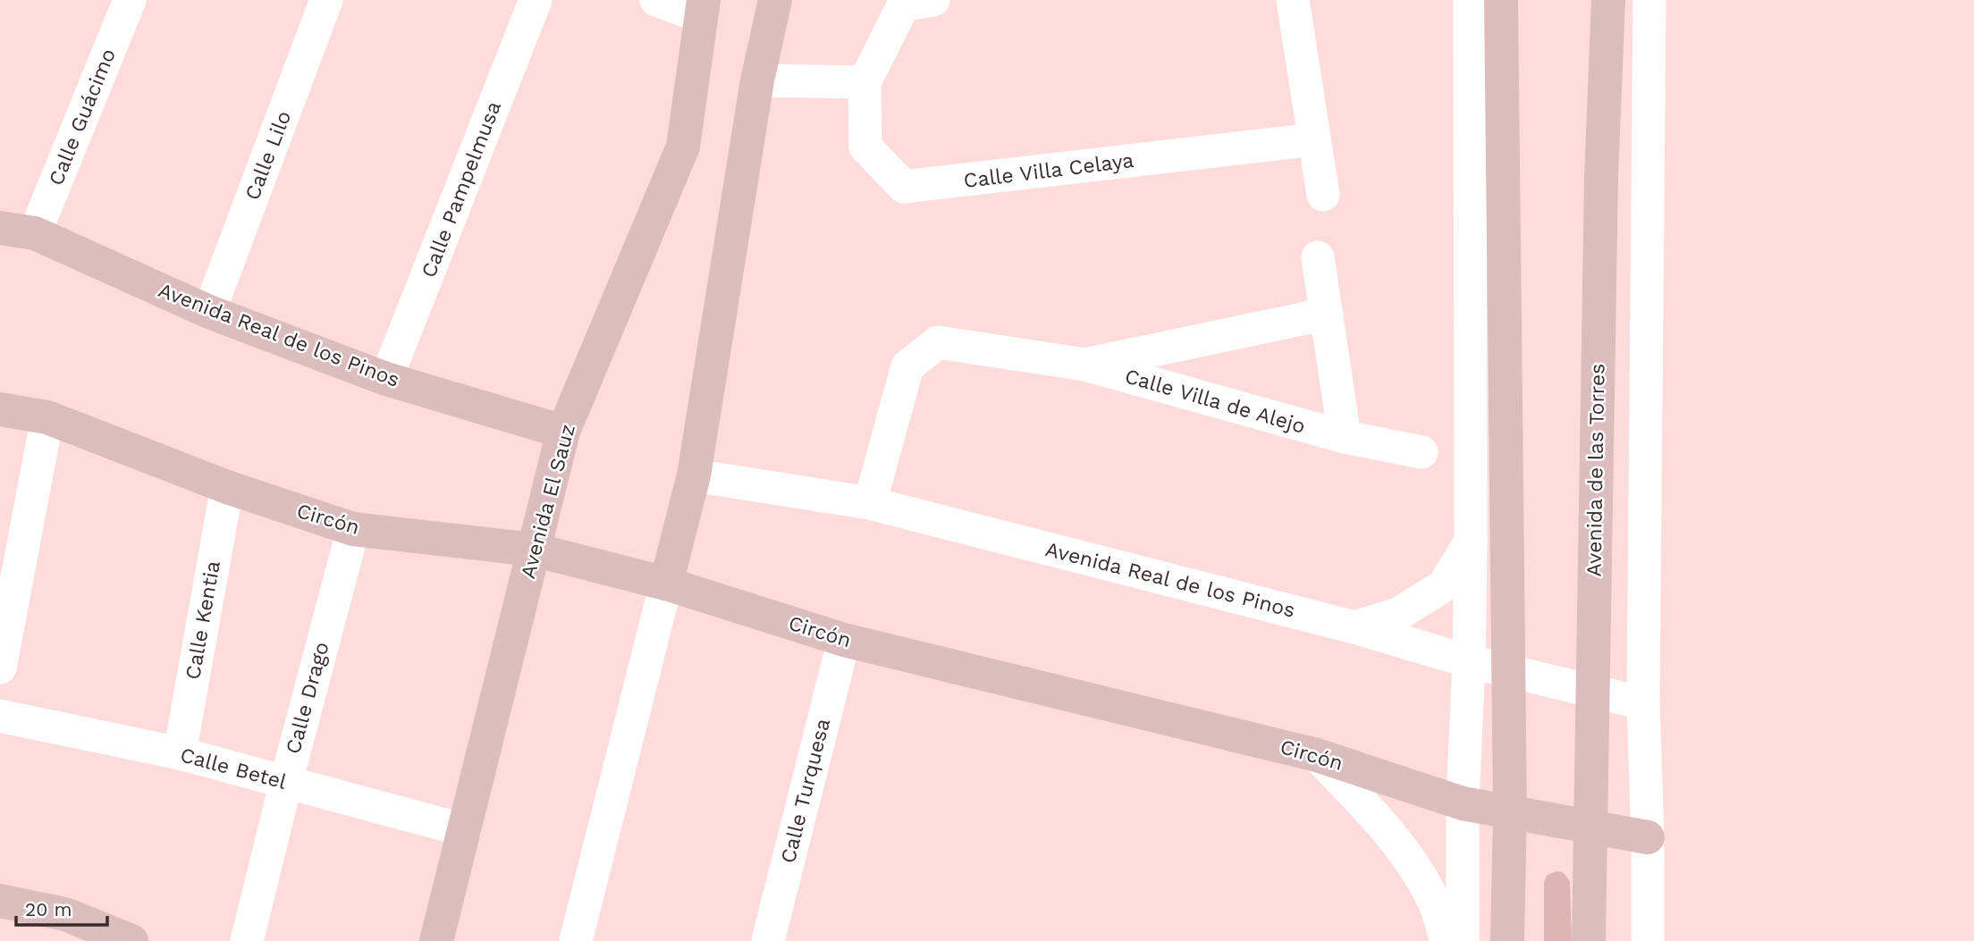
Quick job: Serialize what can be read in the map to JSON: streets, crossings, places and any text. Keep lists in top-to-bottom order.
{
  "streets": {
    "main road": [
      "Avenida Real de los Pinos",
      "Avenida de las Torres",
      "Avenida El Sauz",
      "Circón"
    ],
    "street": [
      "Calle Guácimo",
      "Calle Lilo",
      "Calle Villa Celaya",
      "Calle Pampelmusa",
      "Calle Villa de Alejo",
      "Calle Kentia",
      "Calle Drago",
      "Calle Betel",
      "Calle Turquesa"
    ]
  },
  "crossings": [
    ["Calle Guácimo", "Avenida Real de los Pinos"],
    ["Calle Lilo", "Avenida Real de los Pinos"],
    ["Calle Pampelmusa", "Avenida Real de los Pinos"],
    ["Avenida Real de los Pinos", "Calle Villa de Alejo"],
    ["Avenida Real de los Pinos", "Avenida de las Torres"],
    ["Avenida Real de los Pinos", "Avenida El Sauz"],
    ["Avenida de las Torres", "Circón"],
    ["Avenida El Sauz", "Circón"],
    ["Avenida El Sauz", "Calle Betel"],
    ["Circón", "Calle Kentia"],
    ["Circón", "Calle Drago"],
    ["Circón", "Calle Turquesa"],
    ["Calle Kentia", "Calle Betel"],
    ["Calle Drago", "Calle Betel"]
  ],
  "scale_bar": "20 m"
}
